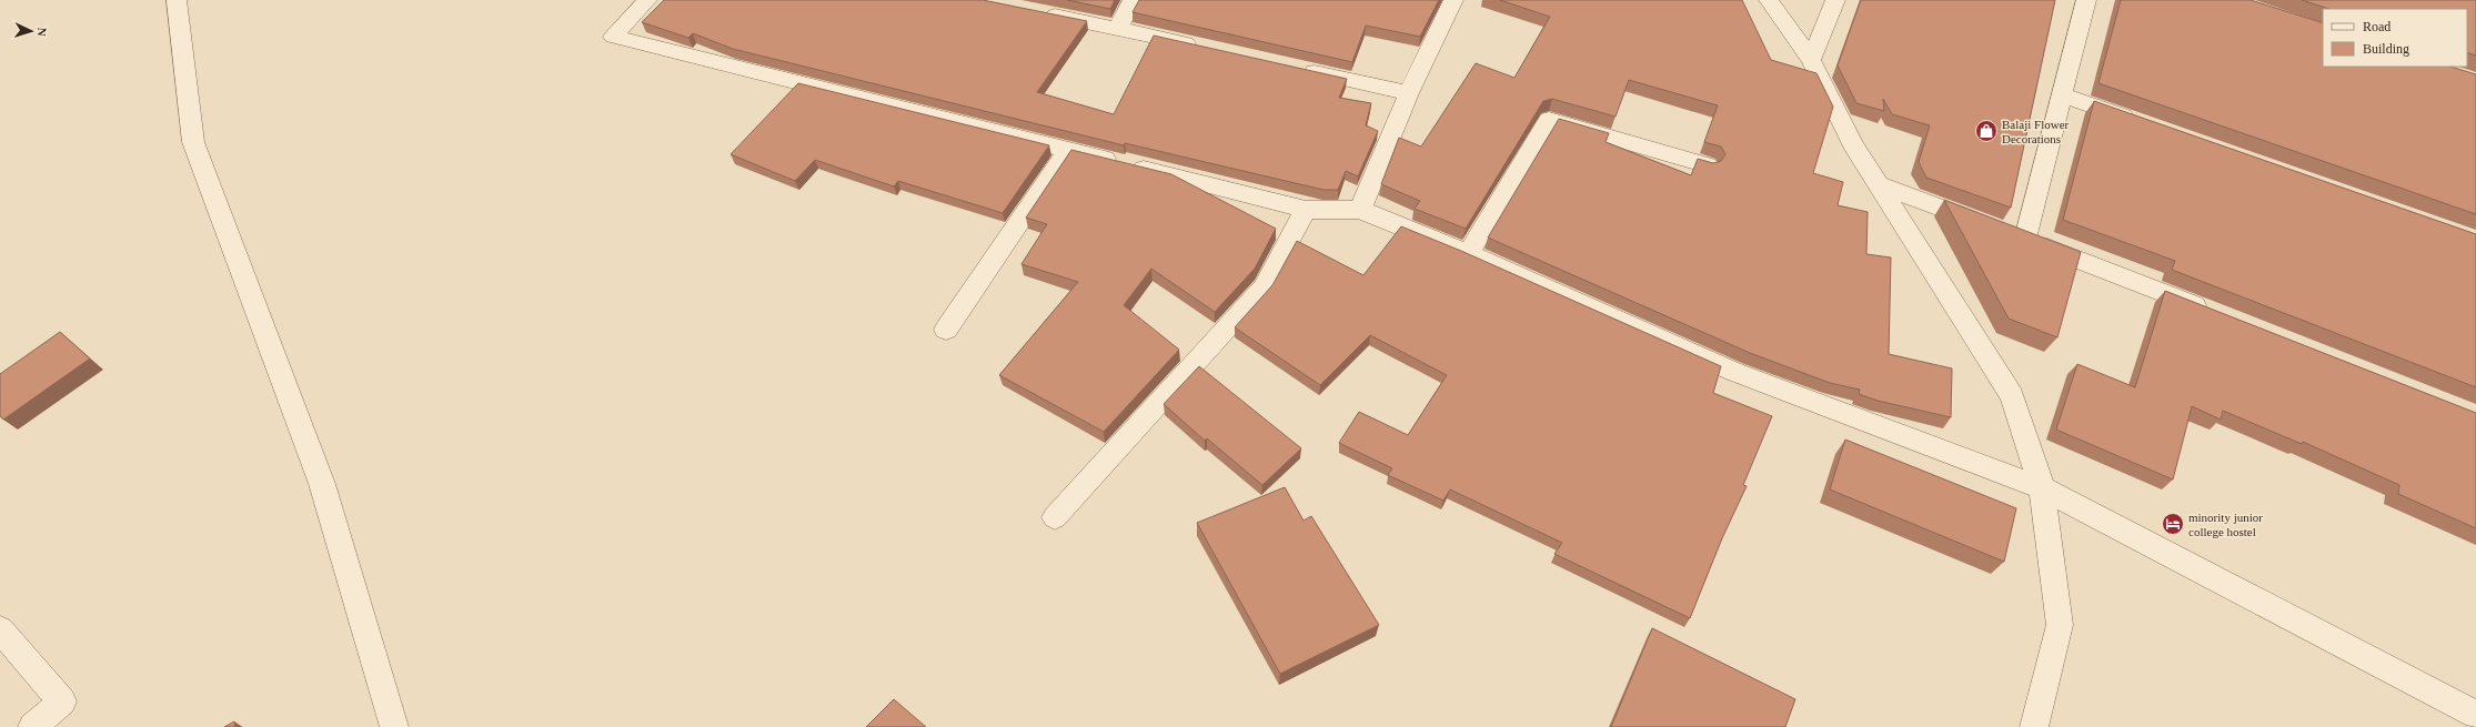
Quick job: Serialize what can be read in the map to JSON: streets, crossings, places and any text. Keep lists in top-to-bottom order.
{
  "places": {
    "shop": ["Balaji Flower Decorations"],
    "hotel": ["minority junior college hostel"]
  },
  "legend": ["Road", "Building"],
  "north": "right"
}
